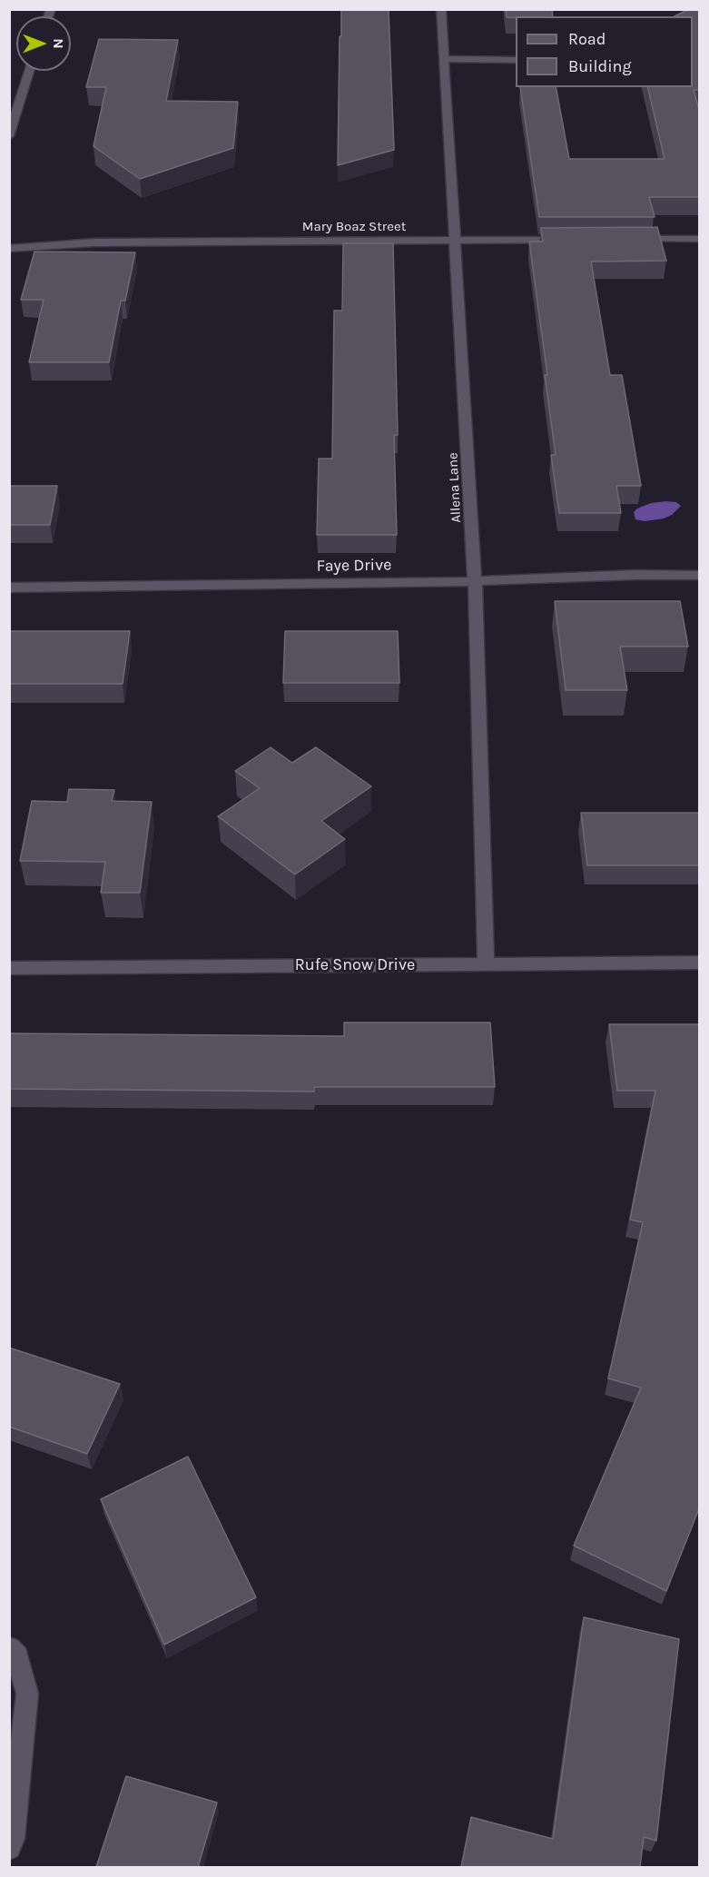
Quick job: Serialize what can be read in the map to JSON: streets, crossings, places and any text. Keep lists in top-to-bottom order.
{
  "streets": {
    "street": [
      "Mary Boaz Street",
      "Allena Lane",
      "Faye Drive",
      "Rufe Snow Drive"
    ]
  },
  "crossings": [
    ["Mary Boaz Street", "Allena Lane"],
    ["Allena Lane", "Faye Drive"],
    ["Allena Lane", "Rufe Snow Drive"]
  ],
  "legend": ["Road", "Building"],
  "north": "right"
}
